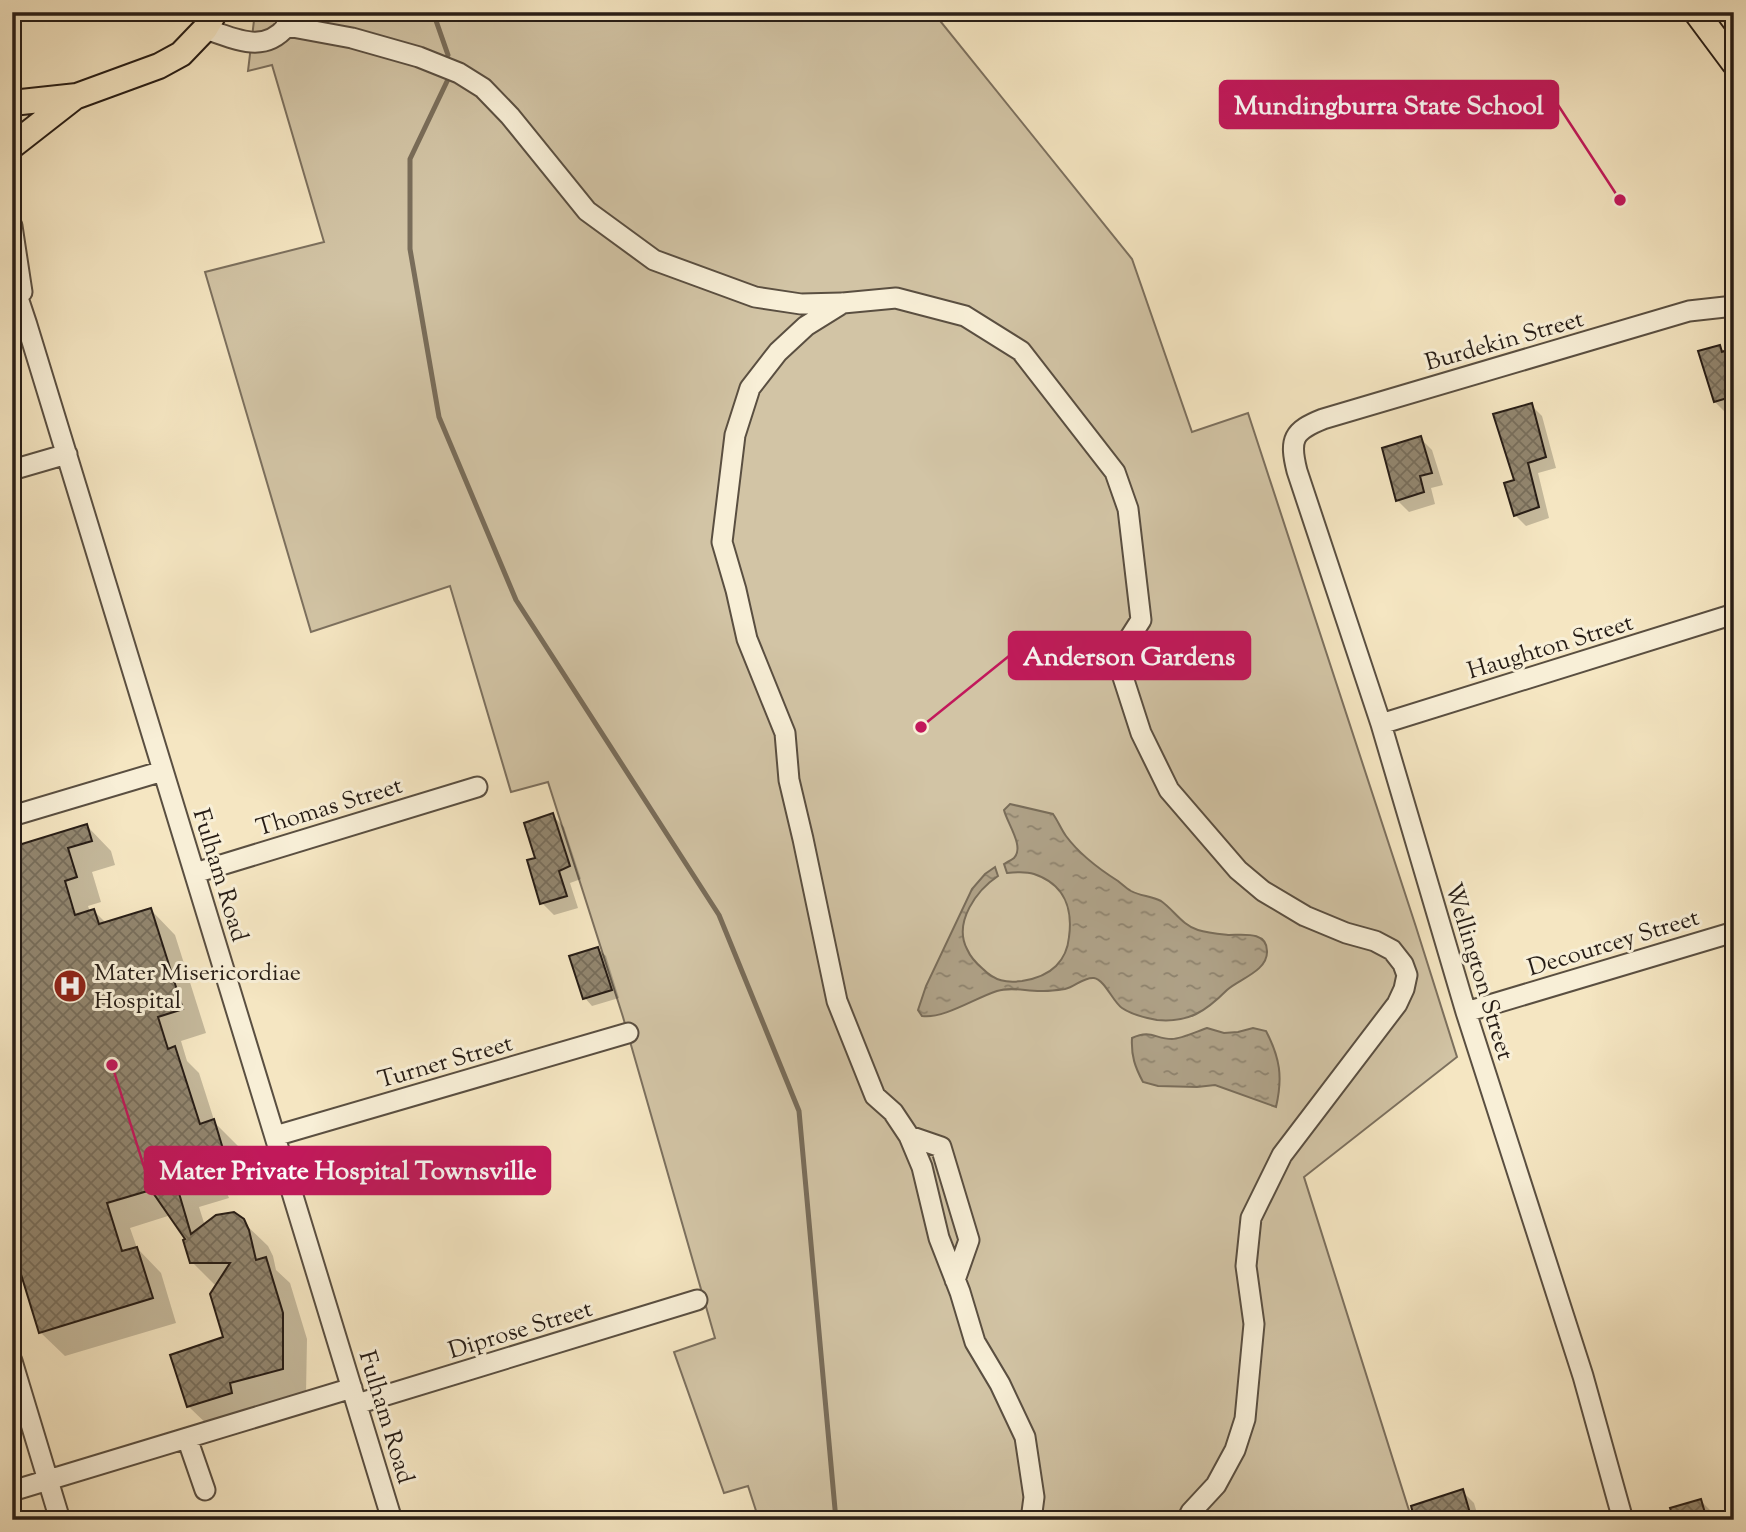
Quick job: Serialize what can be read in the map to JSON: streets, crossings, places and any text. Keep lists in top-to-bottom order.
{
  "streets": {
    "street": [
      "Burdekin Street",
      "Haughton Street",
      "Thomas Street",
      "Fulham Road",
      "Decourcey Street",
      "Wellington Street",
      "Turner Street",
      "Diprose Street"
    ]
  },
  "crossings": [
    ["Burdekin Street", "Wellington Street"],
    ["Haughton Street", "Wellington Street"],
    ["Thomas Street", "Fulham Road"],
    ["Fulham Road", "Turner Street"],
    ["Fulham Road", "Diprose Street"],
    ["Decourcey Street", "Wellington Street"]
  ],
  "places": {
    "other": ["Mundingburra State School", "Anderson Gardens", "Mater Private Hospital Townsville"],
    "hospital": ["Mater Misericordiae Hospital"]
  }
}
